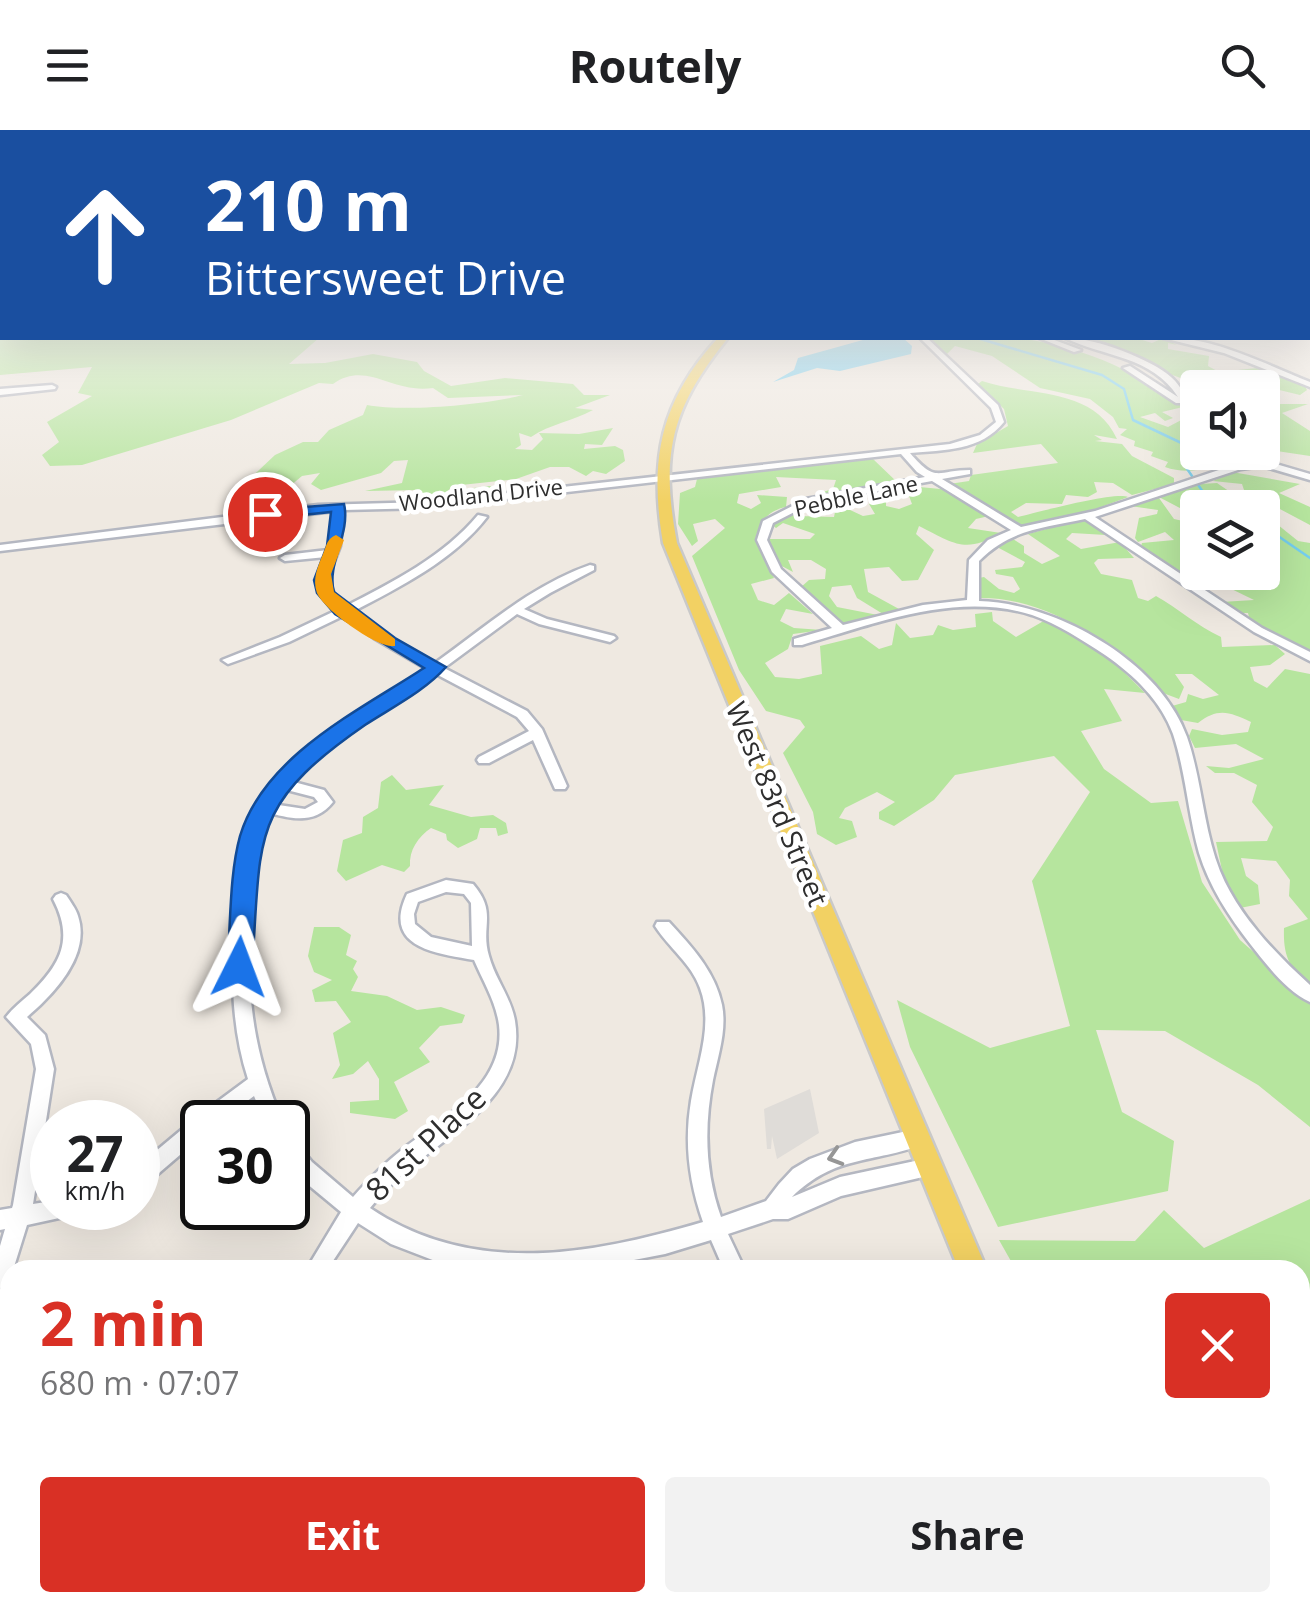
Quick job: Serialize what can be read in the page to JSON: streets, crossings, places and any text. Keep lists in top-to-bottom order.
{
  "streets": {
    "main road": ["West 83rd Street"],
    "street": ["Woodland Drive", "Pebble Lane", "81st Place"]
  },
  "crossings": [
    ["Woodland Drive", "West 83rd Street"]
  ],
  "page": {
    "header": "Routely",
    "turn": ["210 m", "Bittersweet Drive"],
    "speed": "27 km/h",
    "limit": "30",
    "heading": ["2 min", "680 m · 07:07"],
    "buttons": ["Exit", "Share"]
  }
}
